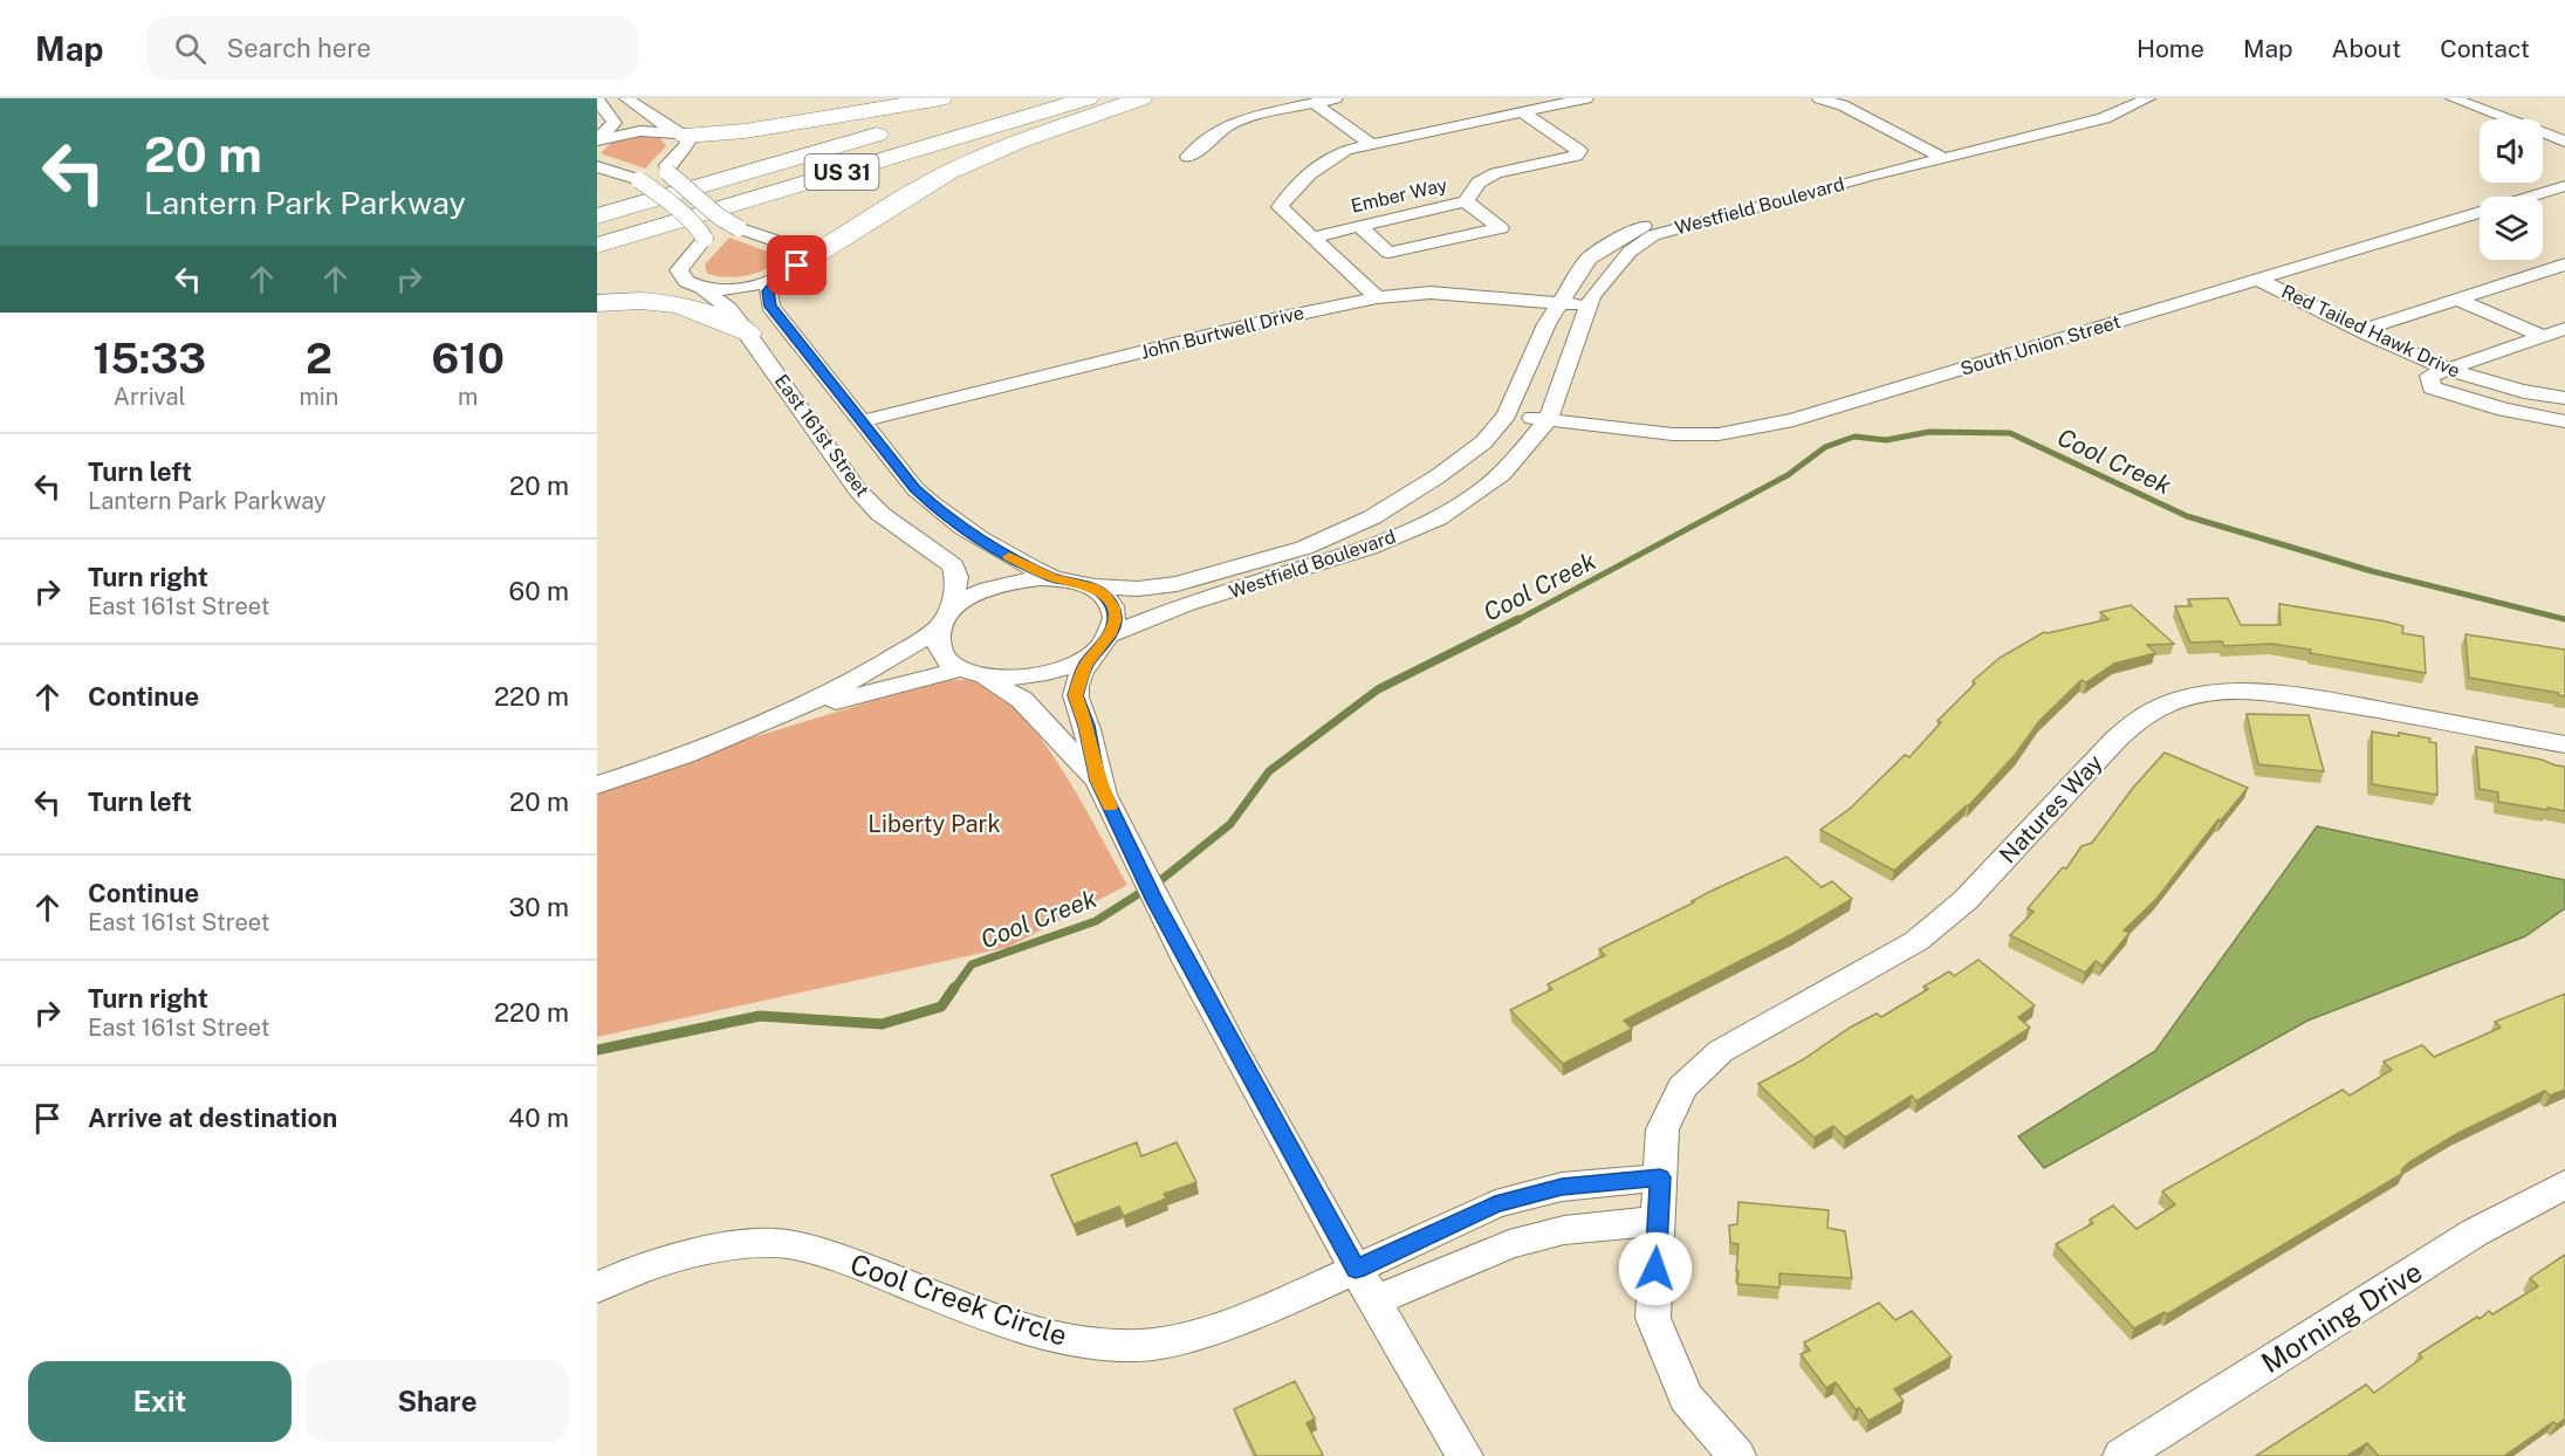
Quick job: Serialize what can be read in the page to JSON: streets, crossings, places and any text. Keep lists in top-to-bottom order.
{
  "streets": {
    "highway": ["US 31"],
    "street": [
      "Ember Way",
      "Westfield Boulevard",
      "Red Tailed Hawk Drive",
      "John Burtwell Drive",
      "South Union Street",
      "East 161st Street",
      "Natures Way",
      "Cool Creek Circle",
      "Morning Drive"
    ]
  },
  "crossings": [
    ["Westfield Boulevard", "John Burtwell Drive"],
    ["Westfield Boulevard", "South Union Street"],
    ["Westfield Boulevard", "East 161st Street"],
    ["Red Tailed Hawk Drive", "South Union Street"],
    ["John Burtwell Drive", "East 161st Street"],
    ["Natures Way", "Cool Creek Circle"]
  ],
  "water": ["Cool Creek"],
  "parks": ["Liberty Park"],
  "page": {
    "header": "Map",
    "search": "Search here",
    "nav": [
      "Home",
      "Map",
      "About",
      "Contact"
    ],
    "turn": ["20 m", "Lantern Park Parkway"],
    "eta": [
      "15:33",
      "Arrival",
      "2",
      "min",
      "610",
      "m"
    ],
    "list": [
      {
        "name": "Turn left",
        "note": "Lantern Park Parkway",
        "value": "20 m"
      },
      {
        "name": "Turn right",
        "note": "East 161st Street",
        "value": "60 m"
      },
      {
        "name": "Continue",
        "value": "220 m"
      },
      {
        "name": "Turn left",
        "value": "20 m"
      },
      {
        "name": "Continue",
        "note": "East 161st Street",
        "value": "30 m"
      },
      {
        "name": "Turn right",
        "note": "East 161st Street",
        "value": "220 m"
      },
      {
        "name": "Arrive at destination",
        "value": "40 m"
      }
    ],
    "buttons": ["Exit", "Share"]
  }
}
